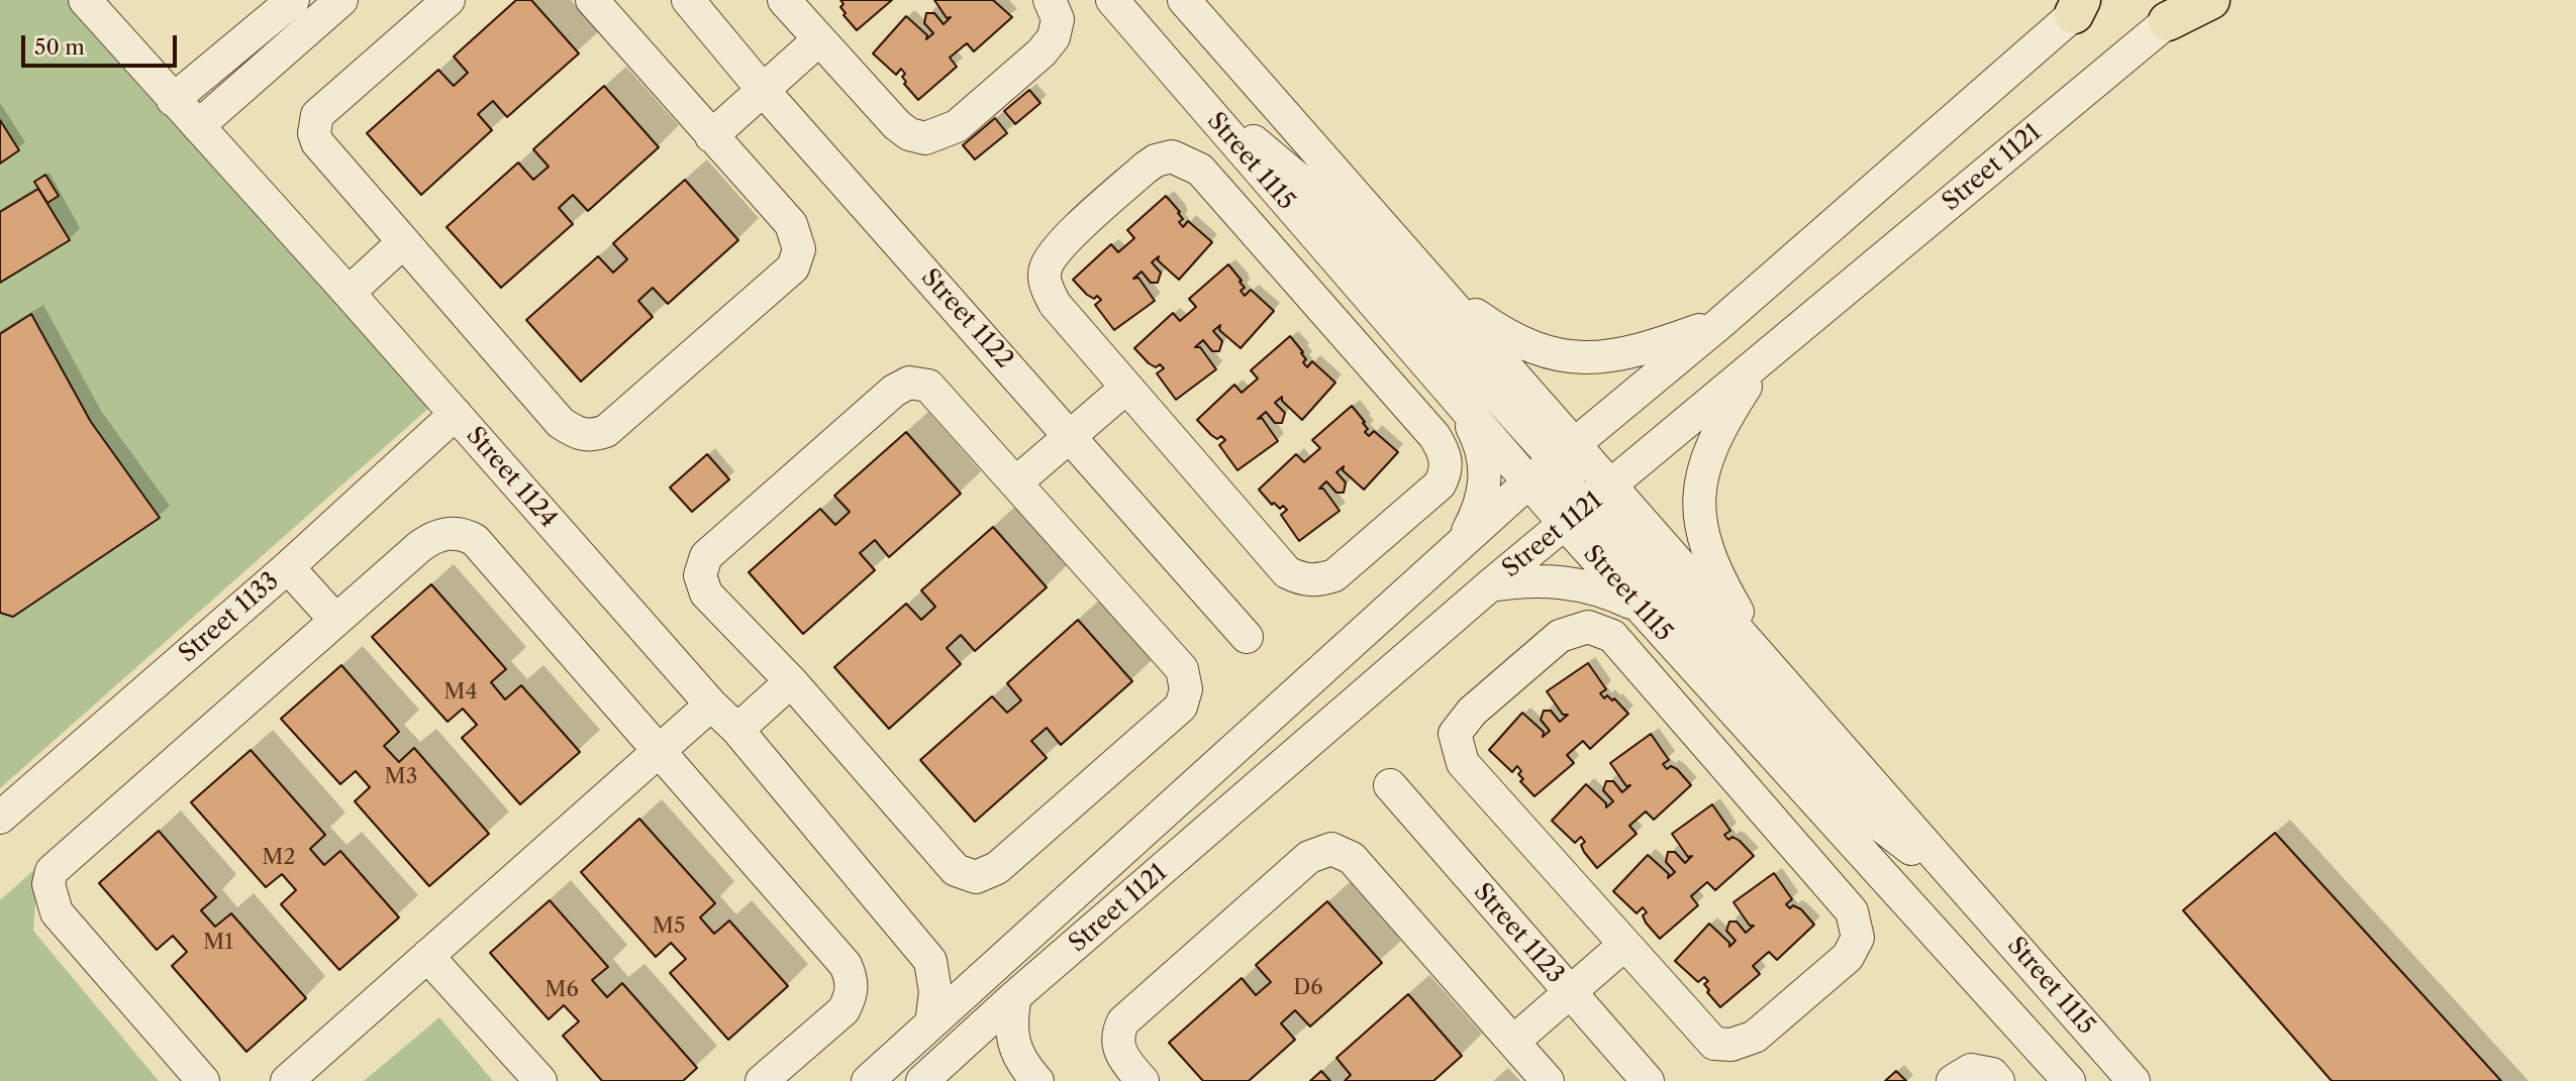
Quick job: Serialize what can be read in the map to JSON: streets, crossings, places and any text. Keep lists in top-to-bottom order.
{
  "streets": {
    "street": [
      "Street 1115",
      "Street 1121",
      "Street 1122",
      "Street 1124",
      "Street 1133",
      "Street 1123"
    ]
  },
  "crossings": [
    ["Street 1115", "Street 1121"],
    ["Street 1124", "Street 1133"]
  ],
  "house_numbers": [
    "M4",
    "M3",
    "M2",
    "M5",
    "M1",
    "D6",
    "M6"
  ],
  "scale_bar": "50 m"
}
